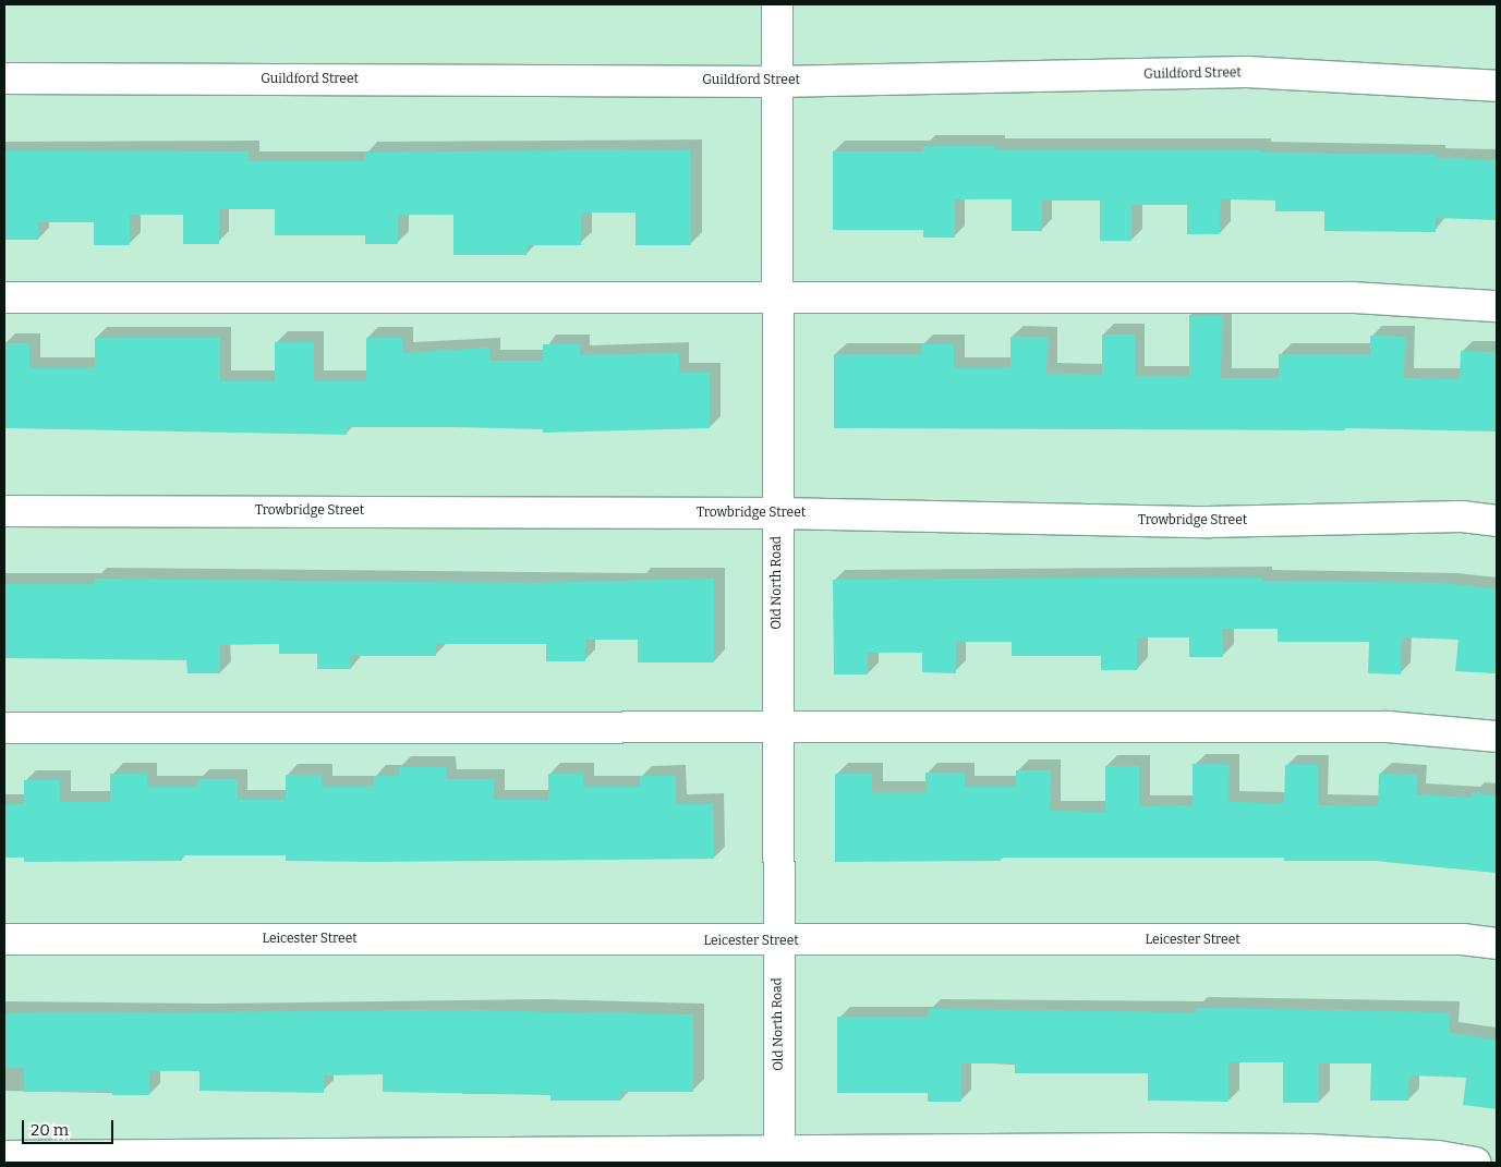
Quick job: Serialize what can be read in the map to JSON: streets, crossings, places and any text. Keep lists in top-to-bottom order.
{
  "streets": {
    "street": [
      "Guildford Street",
      "Trowbridge Street",
      "Old North Road",
      "Leicester Street"
    ]
  },
  "crossings": [
    ["Guildford Street", "Old North Road"],
    ["Trowbridge Street", "Old North Road"],
    ["Old North Road", "Leicester Street"]
  ],
  "scale_bar": "20 m"
}
